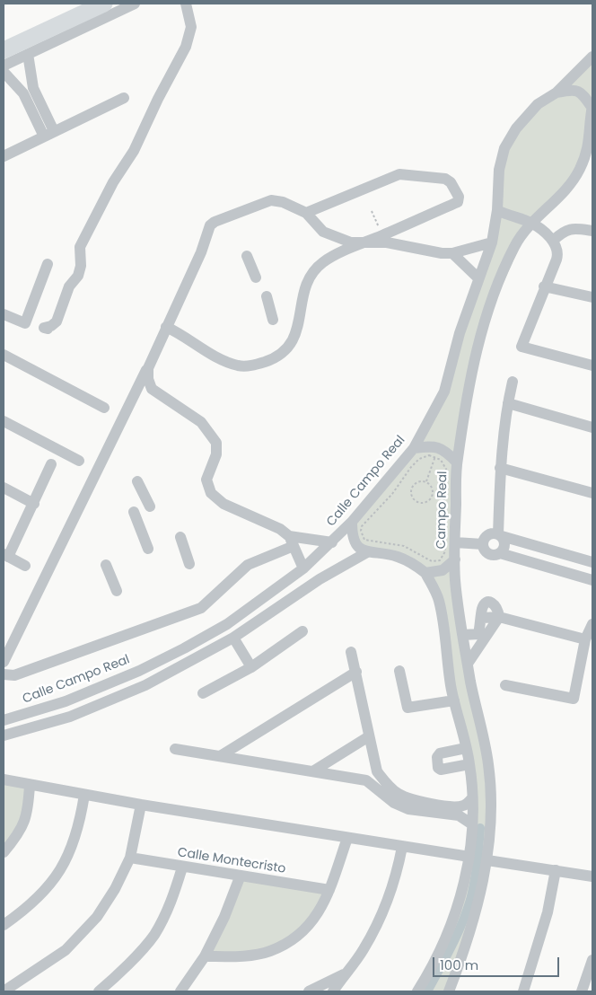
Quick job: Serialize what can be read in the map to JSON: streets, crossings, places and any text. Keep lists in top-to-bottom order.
{
  "streets": {
    "street": ["Calle Campo Real", "Campo Real", "Calle Montecristo"]
  },
  "scale_bar": "100 m"
}
